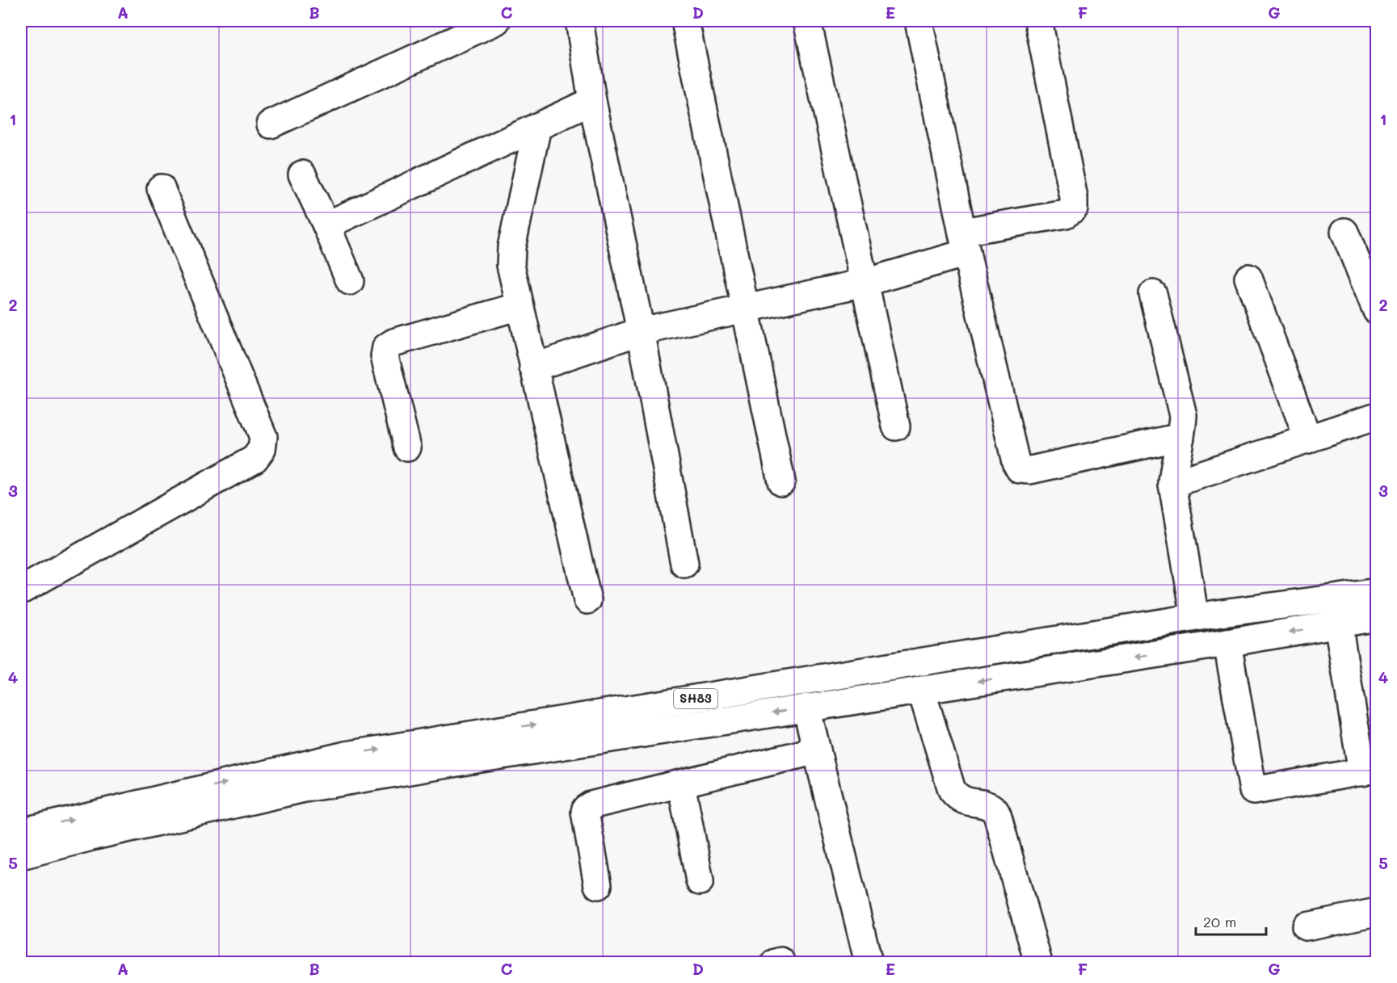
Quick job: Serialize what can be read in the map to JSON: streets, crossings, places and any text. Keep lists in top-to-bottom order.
{
  "streets": {
    "street": ["SH83"]
  },
  "scale_bar": "20 m",
  "grid": {
    "columns": [
      "A",
      "B",
      "C",
      "D",
      "E",
      "F",
      "G"
    ],
    "rows": [
      "1",
      "2",
      "3",
      "4",
      "5"
    ]
  }
}
